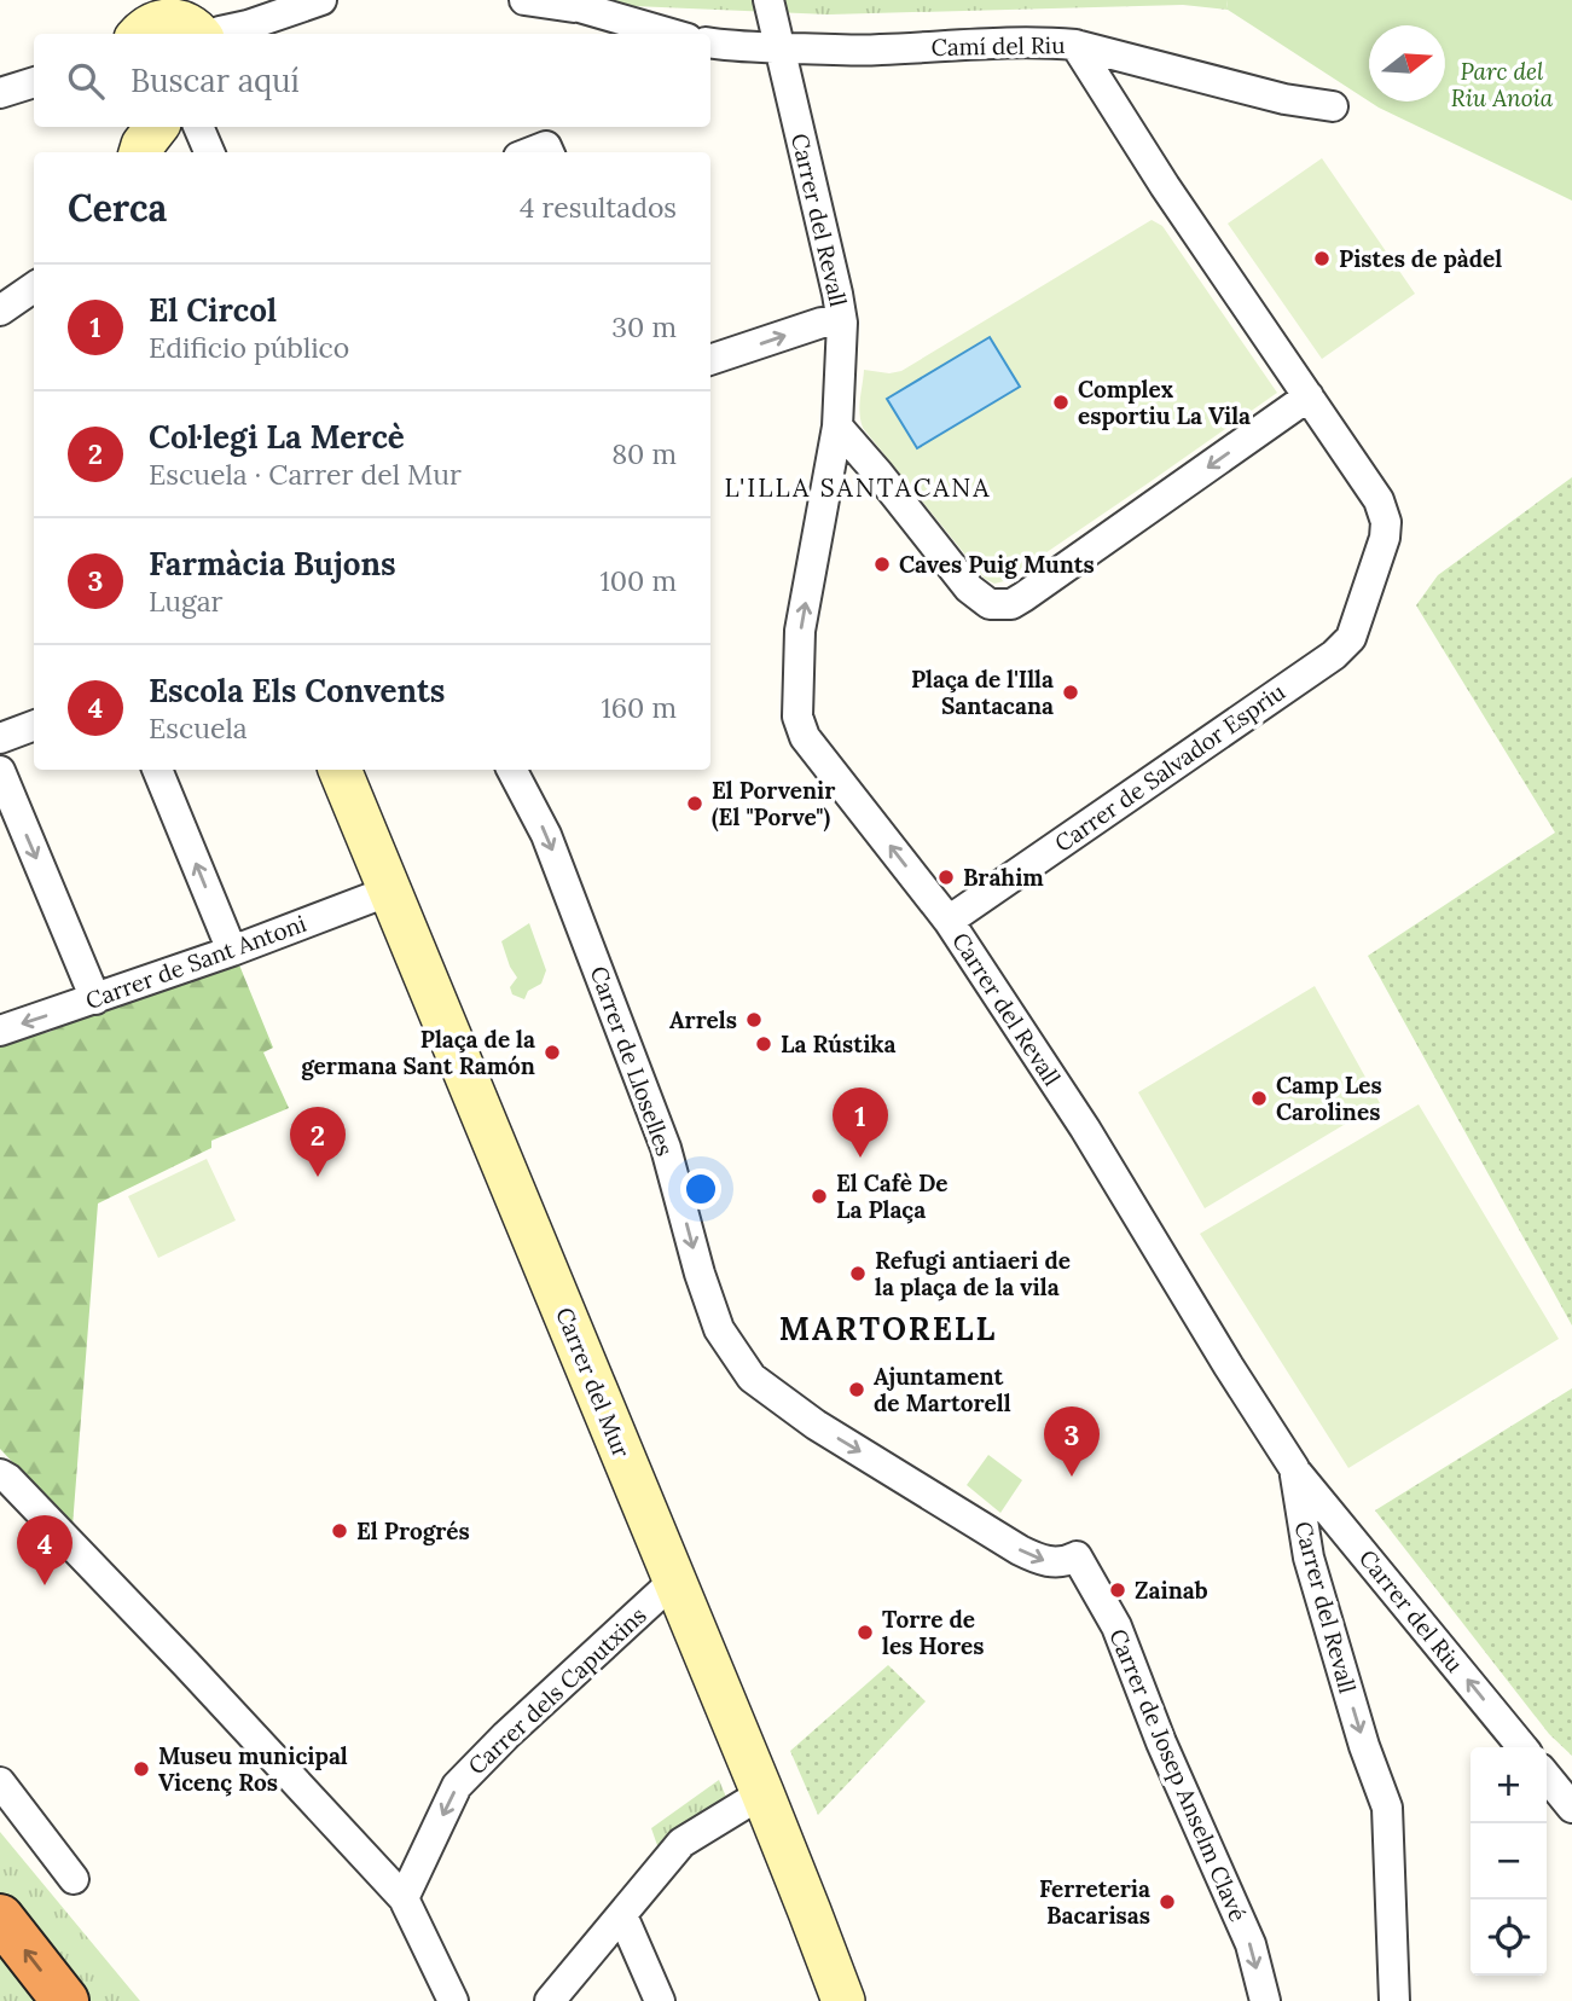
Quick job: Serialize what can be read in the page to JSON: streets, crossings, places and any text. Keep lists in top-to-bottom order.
{
  "streets": {
    "main road": ["Carrer del Mur"],
    "street": [
      "Camí del Riu",
      "Carrer del Revall",
      "Carrer de Salvador Espriu",
      "Carrer de Sant Antoni",
      "Carrer de Lloselles",
      "Carrer del Riu",
      "Carrer dels Caputxins",
      "Carrer de Josep Anselm Clavé"
    ]
  },
  "crossings": [
    ["Camí del Riu", "Carrer del Revall"],
    ["Camí del Riu", "Carrer de Salvador Espriu"],
    ["Carrer del Revall", "Carrer de Salvador Espriu"],
    ["Carrer del Revall", "Carrer del Riu"],
    ["Carrer de Sant Antoni", "Carrer del Mur"],
    ["Carrer de Lloselles", "Carrer de Josep Anselm Clavé"],
    ["Carrer del Mur", "Carrer dels Caputxins"]
  ],
  "one_way": ["Carrer de Lloselles", "Carrer del Riu", "Carrer de Josep Anselm Clavé"],
  "districts": ["L'ILLA SANTACANA", "MARTORELL"],
  "parks": ["Parc del Riu Anoia"],
  "places": [
    "Pistes de pàdel",
    "Complex esportiu La Vila",
    "Caves Puig Munts",
    "Plaça de l'Illa Santacana",
    "El Porvenir (El \"Porve\")",
    "Brahim",
    "Arrels",
    "La Rústika",
    "Plaça de la germana Sant Ramón",
    "Camp Les Carolines",
    "El Cafè De La Plaça",
    "Refugi antiaeri de la plaça de la vila",
    "Ajuntament de Martorell",
    "El Progrés",
    "Zainab",
    "Torre de les Hores",
    "Museu municipal Vicenç Ros",
    "Ferreteria Bacarisas"
  ],
  "north": "right",
  "page": {
    "search": "Buscar aquí",
    "heading": ["Cerca", "4 resultados"],
    "list": [
      {
        "mark": "1",
        "name": "El Circol",
        "note": "Edificio público",
        "value": "30 m"
      },
      {
        "mark": "2",
        "name": "Col·legi La Mercè",
        "note": "Escuela · Carrer del Mur",
        "value": "80 m"
      },
      {
        "mark": "3",
        "name": "Farmàcia Bujons",
        "note": "Lugar",
        "value": "100 m"
      },
      {
        "mark": "4",
        "name": "Escola Els Convents",
        "note": "Escuela",
        "value": "160 m"
      }
    ],
    "pins": [
      "1",
      "2",
      "3",
      "4"
    ],
    "map_buttons": ["+", "−"]
  }
}
